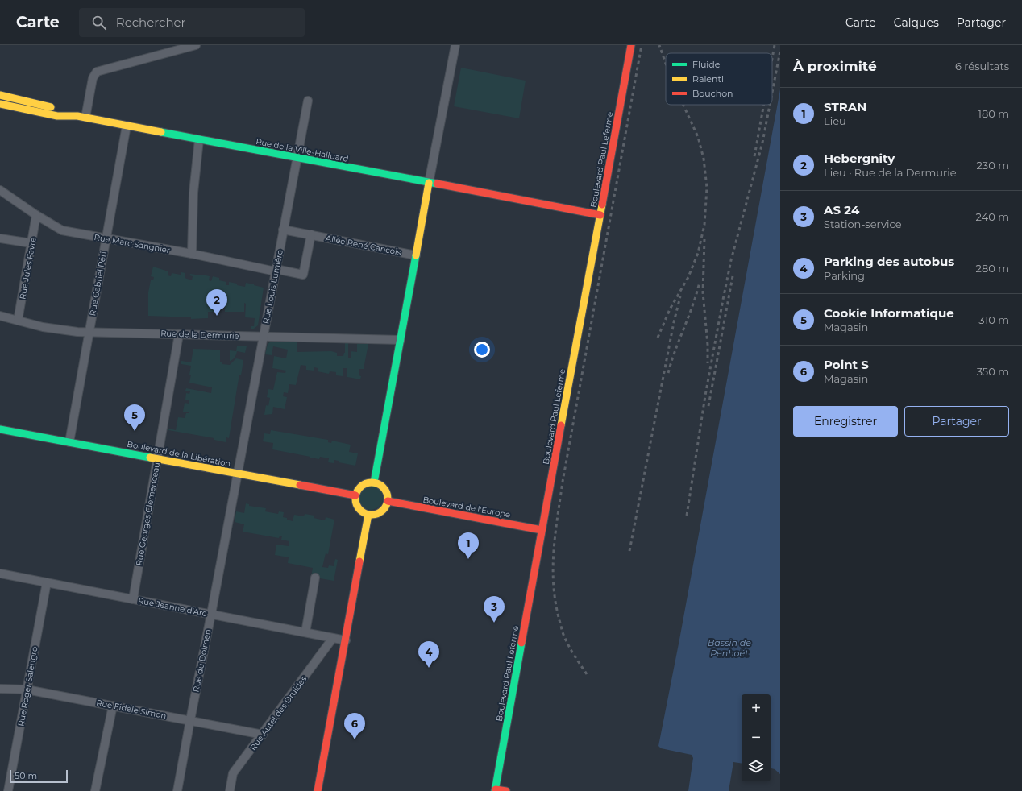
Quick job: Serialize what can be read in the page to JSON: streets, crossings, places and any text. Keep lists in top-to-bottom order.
{
  "streets": {
    "main road": [
      "Rue de la Ville-Halluard",
      "Boulevard Paul Leferme",
      "Boulevard de la Libération",
      "Boulevard de l'Europe"
    ],
    "street": [
      "Rue Marc Sangnier",
      "Allée René Cancois",
      "Rue Jules Favre",
      "Rue Gabriel Péri",
      "Rue Louis Lumière",
      "Rue de la Dermurie",
      "Rue Georges Clemenceau",
      "Rue Jeanne d'Arc",
      "Rue du Dolmen",
      "Rue Roger Salengro",
      "Rue Fidèle Simon",
      "Rue Autel des Druides"
    ]
  },
  "crossings": [
    ["Rue de la Ville-Halluard", "Boulevard Paul Leferme"],
    ["Rue de la Ville-Halluard", "Rue Gabriel Péri"],
    ["Rue de la Ville-Halluard", "Rue Louis Lumière"],
    ["Boulevard Paul Leferme", "Boulevard de l'Europe"],
    ["Rue Marc Sangnier", "Allée René Cancois"],
    ["Rue Marc Sangnier", "Rue Jules Favre"],
    ["Rue Marc Sangnier", "Rue Gabriel Péri"],
    ["Rue Marc Sangnier", "Rue Louis Lumière"],
    ["Allée René Cancois", "Rue Louis Lumière"],
    ["Rue Jules Favre", "Rue de la Dermurie"],
    ["Rue Gabriel Péri", "Rue de la Dermurie"],
    ["Rue Gabriel Péri", "Boulevard de la Libération"],
    ["Rue Louis Lumière", "Rue de la Dermurie"],
    ["Rue Louis Lumière", "Boulevard de la Libération"],
    ["Rue Louis Lumière", "Rue du Dolmen"],
    ["Rue de la Dermurie", "Rue Georges Clemenceau"],
    ["Boulevard de la Libération", "Boulevard de l'Europe"],
    ["Boulevard de la Libération", "Rue Georges Clemenceau"],
    ["Boulevard de la Libération", "Rue du Dolmen"],
    ["Rue Georges Clemenceau", "Rue Jeanne d'Arc"],
    ["Rue Jeanne d'Arc", "Rue du Dolmen"],
    ["Rue Jeanne d'Arc", "Rue Roger Salengro"],
    ["Rue Jeanne d'Arc", "Rue Autel des Druides"],
    ["Rue du Dolmen", "Rue Fidèle Simon"],
    ["Rue Roger Salengro", "Rue Fidèle Simon"],
    ["Rue Fidèle Simon", "Rue Autel des Druides"]
  ],
  "water": ["Bassin de Penhoët"],
  "legend": ["Fluide", "Ralenti", "Bouchon"],
  "scale_bar": "50 m",
  "page": {
    "header": "Carte",
    "search": "Rechercher",
    "nav": ["Carte", "Calques", "Partager"],
    "heading": ["À proximité", "6 résultats"],
    "list": [
      {
        "mark": "1",
        "name": "STRAN",
        "note": "Lieu",
        "value": "180 m"
      },
      {
        "mark": "2",
        "name": "Hebergnity",
        "note": "Lieu · Rue de la Dermurie",
        "value": "230 m"
      },
      {
        "mark": "3",
        "name": "AS 24",
        "note": "Station-service",
        "value": "240 m"
      },
      {
        "mark": "4",
        "name": "Parking des autobus",
        "note": "Parking",
        "value": "280 m"
      },
      {
        "mark": "5",
        "name": "Cookie Informatique",
        "note": "Magasin",
        "value": "310 m"
      },
      {
        "mark": "6",
        "name": "Point S",
        "note": "Magasin",
        "value": "350 m"
      }
    ],
    "pins": [
      "2",
      "5",
      "1",
      "3",
      "4",
      "6"
    ],
    "buttons": ["Enregistrer", "Partager"],
    "map_buttons": ["+", "−"],
    "scale": "50 m"
  }
}
